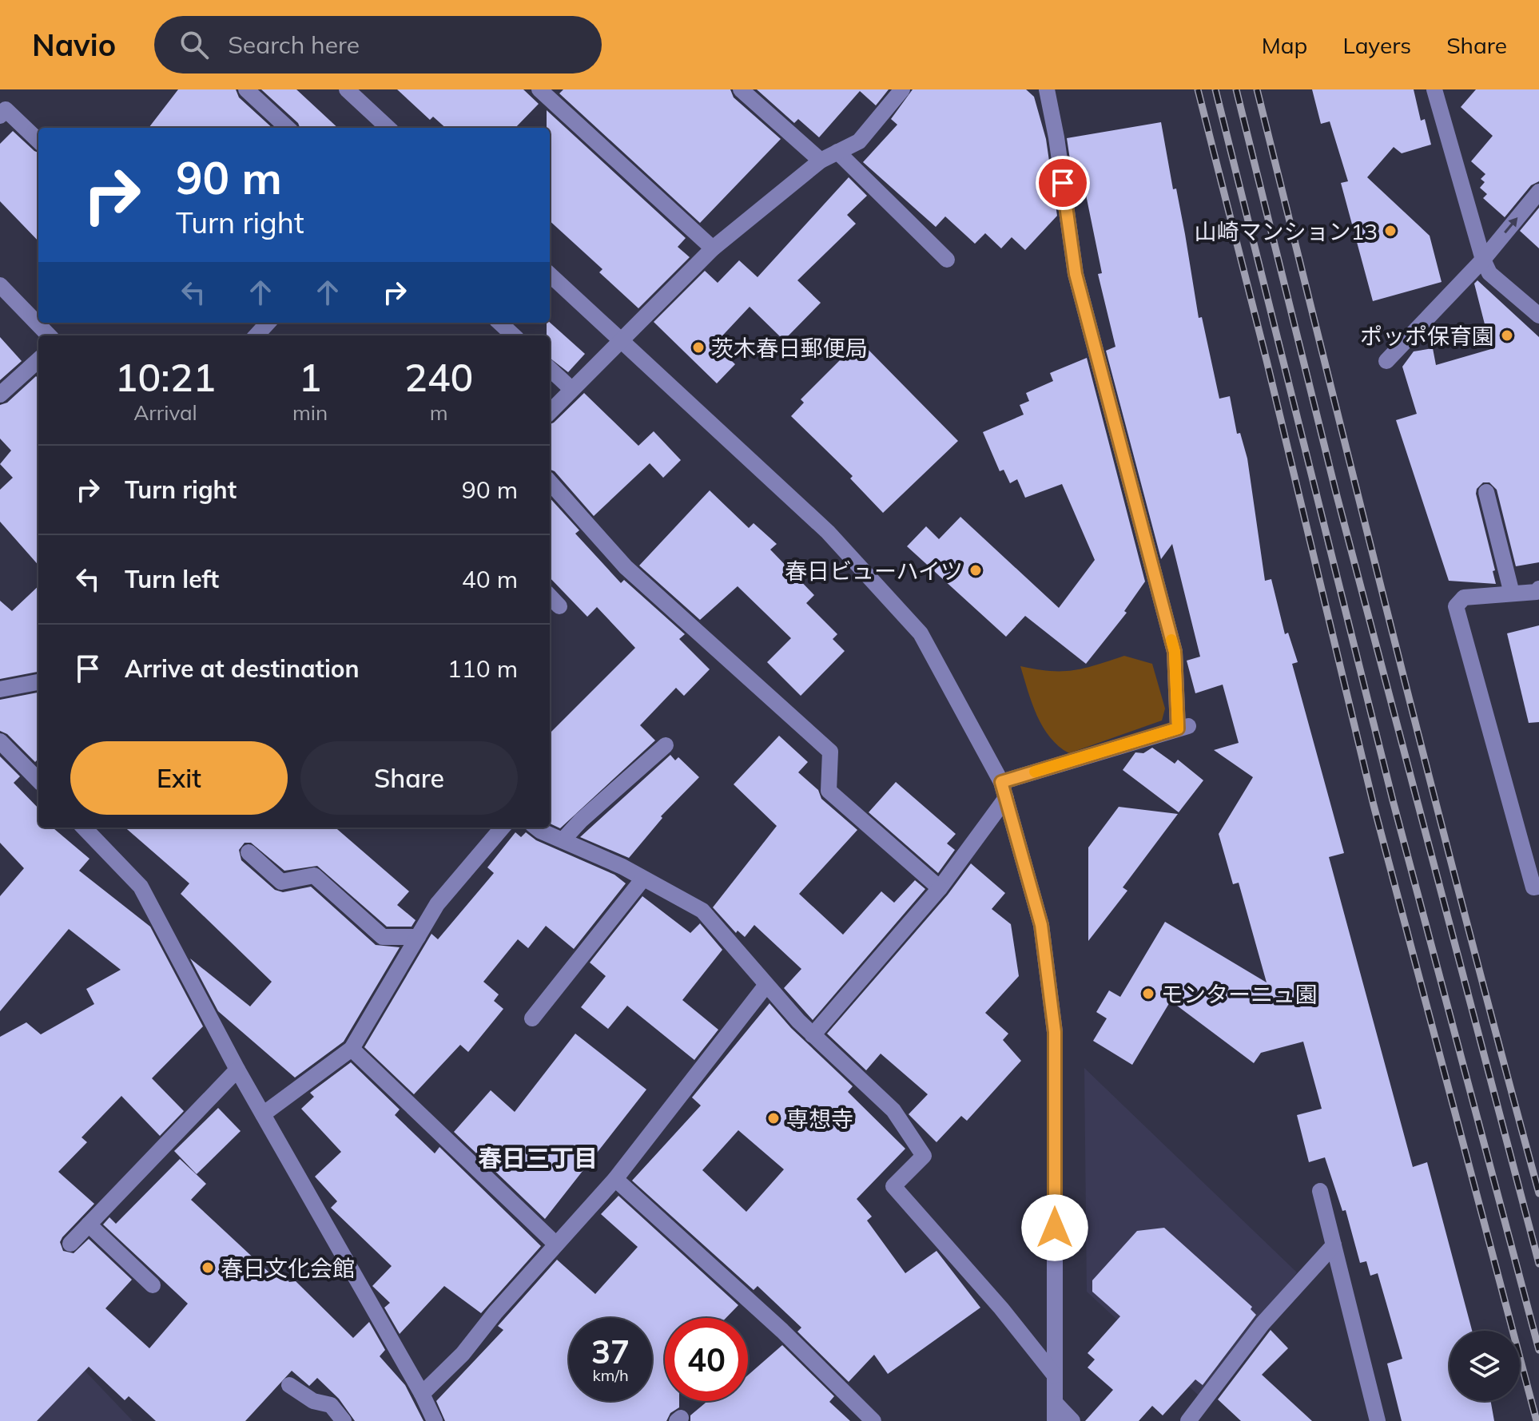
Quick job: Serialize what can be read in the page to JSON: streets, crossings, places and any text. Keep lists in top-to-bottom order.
{
  "districts": ["春日三丁目"],
  "places": [
    "山崎マンション13",
    "ポッポ保育園",
    "茨木春日郵便局",
    "春日ビューハイツ",
    "モンターニュ園",
    "専想寺",
    "春日文化会館"
  ],
  "page": {
    "header": "Navio",
    "search": "Search here",
    "nav": ["Map", "Layers", "Share"],
    "turn": ["90 m", "Turn right"],
    "eta": [
      "10:21",
      "Arrival",
      "1",
      "min",
      "240",
      "m"
    ],
    "list": [
      {
        "name": "Turn right",
        "value": "90 m"
      },
      {
        "name": "Turn left",
        "value": "40 m"
      },
      {
        "name": "Arrive at destination",
        "value": "110 m"
      }
    ],
    "buttons": ["Exit", "Share"],
    "speed": "37 km/h",
    "limit": "40"
  }
}
